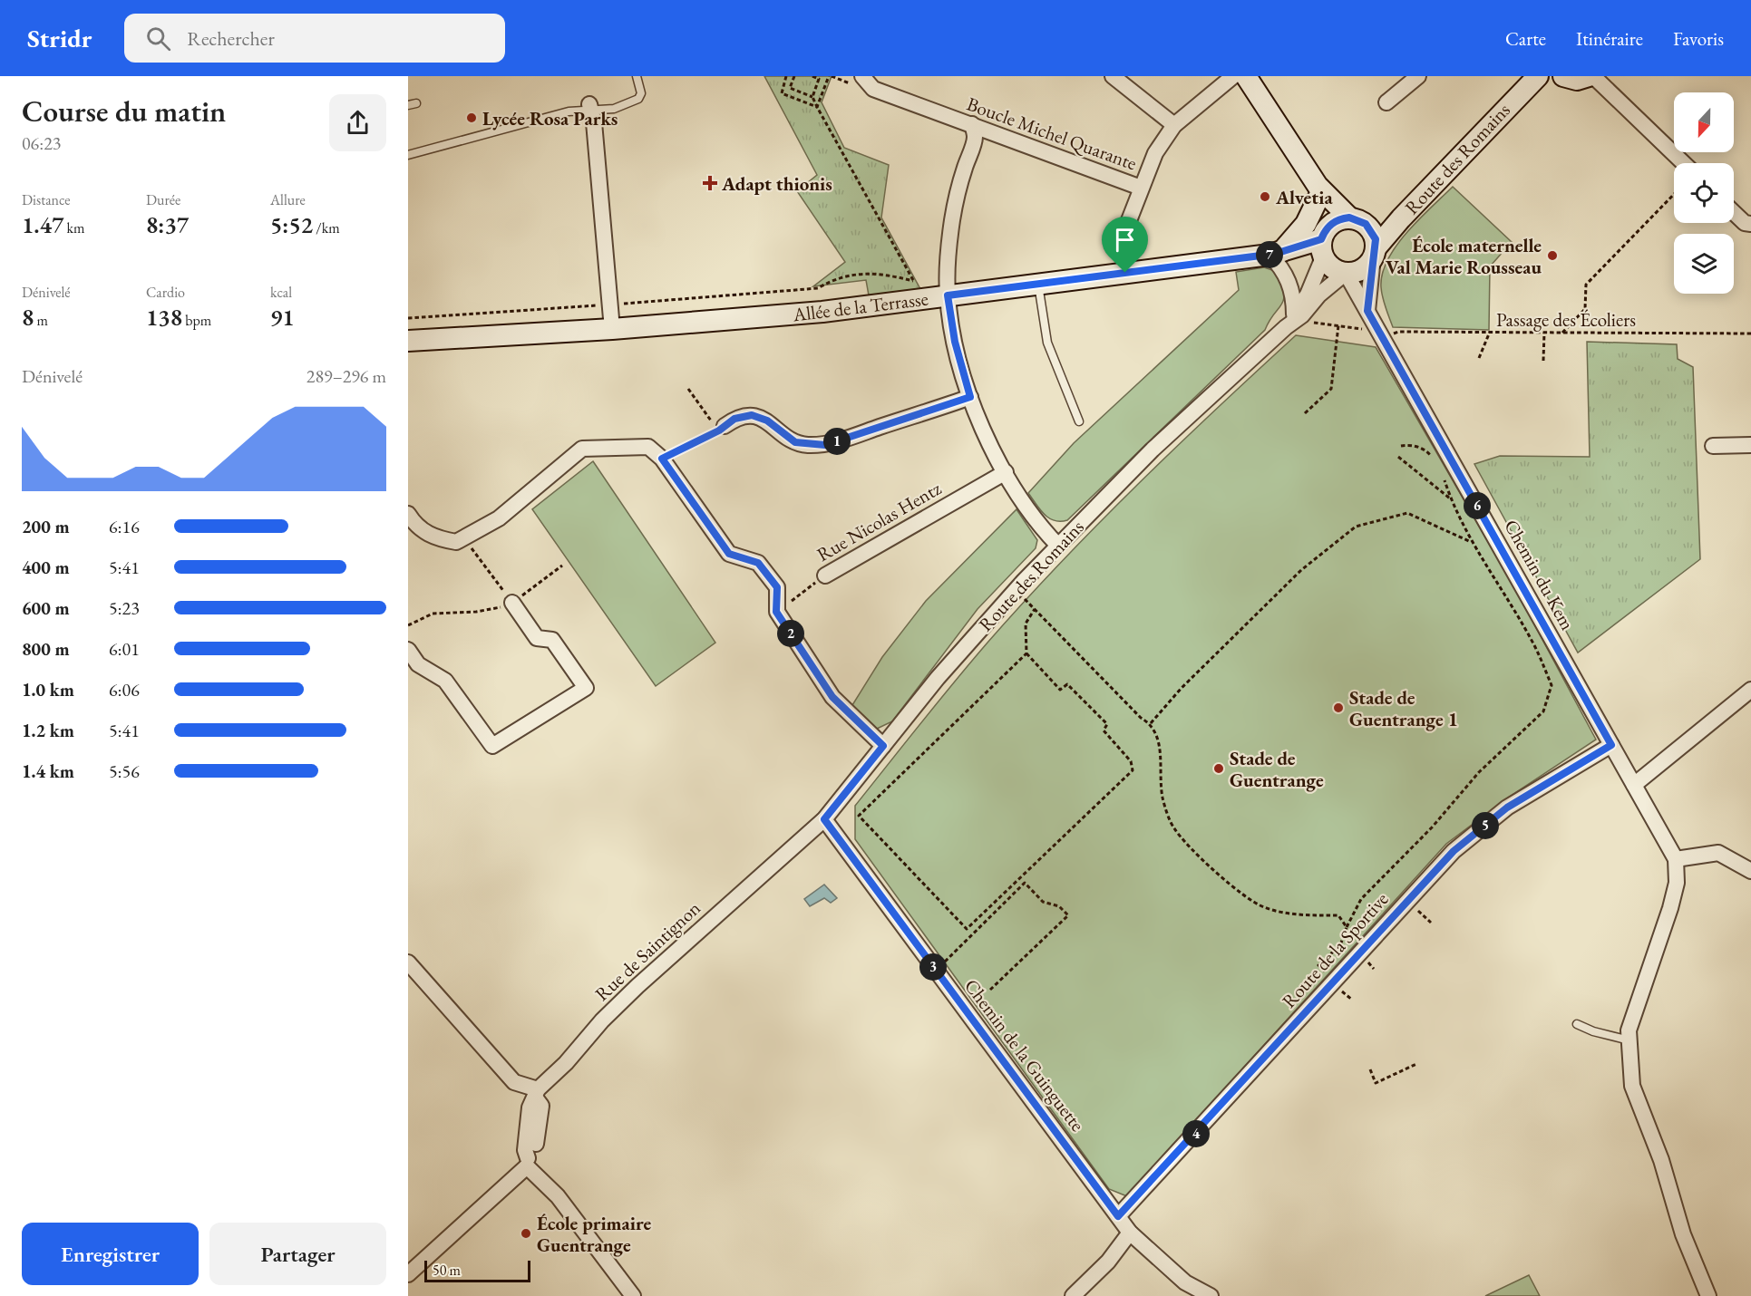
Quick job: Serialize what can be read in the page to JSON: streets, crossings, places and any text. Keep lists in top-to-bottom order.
{
  "streets": {
    "street": [
      "Boucle Michel Quarante",
      "Route des Romains",
      "Allée de la Terrasse",
      "Rue Nicolas Hentz",
      "Chemin du Kem",
      "Route de la Sportive",
      "Rue de Saintignon",
      "Chemin de la Guinguette"
    ],
    "path": ["Passage des Écoliers"]
  },
  "crossings": [
    ["Route des Romains", "Allée de la Terrasse"],
    ["Route des Romains", "Chemin du Kem"],
    ["Route des Romains", "Rue de Saintignon"],
    ["Route des Romains", "Chemin de la Guinguette"],
    ["Allée de la Terrasse", "Chemin du Kem"],
    ["Passage des Écoliers", "Chemin du Kem"],
    ["Chemin du Kem", "Route de la Sportive"],
    ["Route de la Sportive", "Chemin de la Guinguette"]
  ],
  "places": {
    "other": [
      "Lycée Rosa Parks",
      "Alvetia",
      "École maternelle Val Marie Rousseau",
      "Stade de Guentrange 1",
      "Stade de Guentrange",
      "École primaire Guentrange"
    ],
    "health": ["Adapt thionis"]
  },
  "scale_bar": "50 m",
  "north": "bottom",
  "page": {
    "header": "Stridr",
    "search": "Rechercher",
    "nav": ["Carte", "Itinéraire", "Favoris"],
    "heading": ["Course du matin", "06:23"],
    "stats": [
      ["Distance", "1.47 km"],
      ["Durée", "8:37"],
      ["Allure", "5:52 /km"],
      ["Dénivelé", "8 m"],
      ["Cardio", "138 bpm"],
      ["kcal", "91"]
    ],
    "pins": [
      "7",
      "1",
      "6",
      "2",
      "5",
      "3",
      "4"
    ],
    "chart": ["Dénivelé", "289–296 m"],
    "list": [
      {
        "name": "200 m",
        "note": "6:16"
      },
      {
        "name": "400 m",
        "note": "5:41"
      },
      {
        "name": "600 m",
        "note": "5:23"
      },
      {
        "name": "800 m",
        "note": "6:01"
      },
      {
        "name": "1.0 km",
        "note": "6:06"
      },
      {
        "name": "1.2 km",
        "note": "5:41"
      },
      {
        "name": "1.4 km",
        "note": "5:56"
      }
    ],
    "buttons": ["Enregistrer", "Partager"],
    "scale": "50 m"
  }
}
